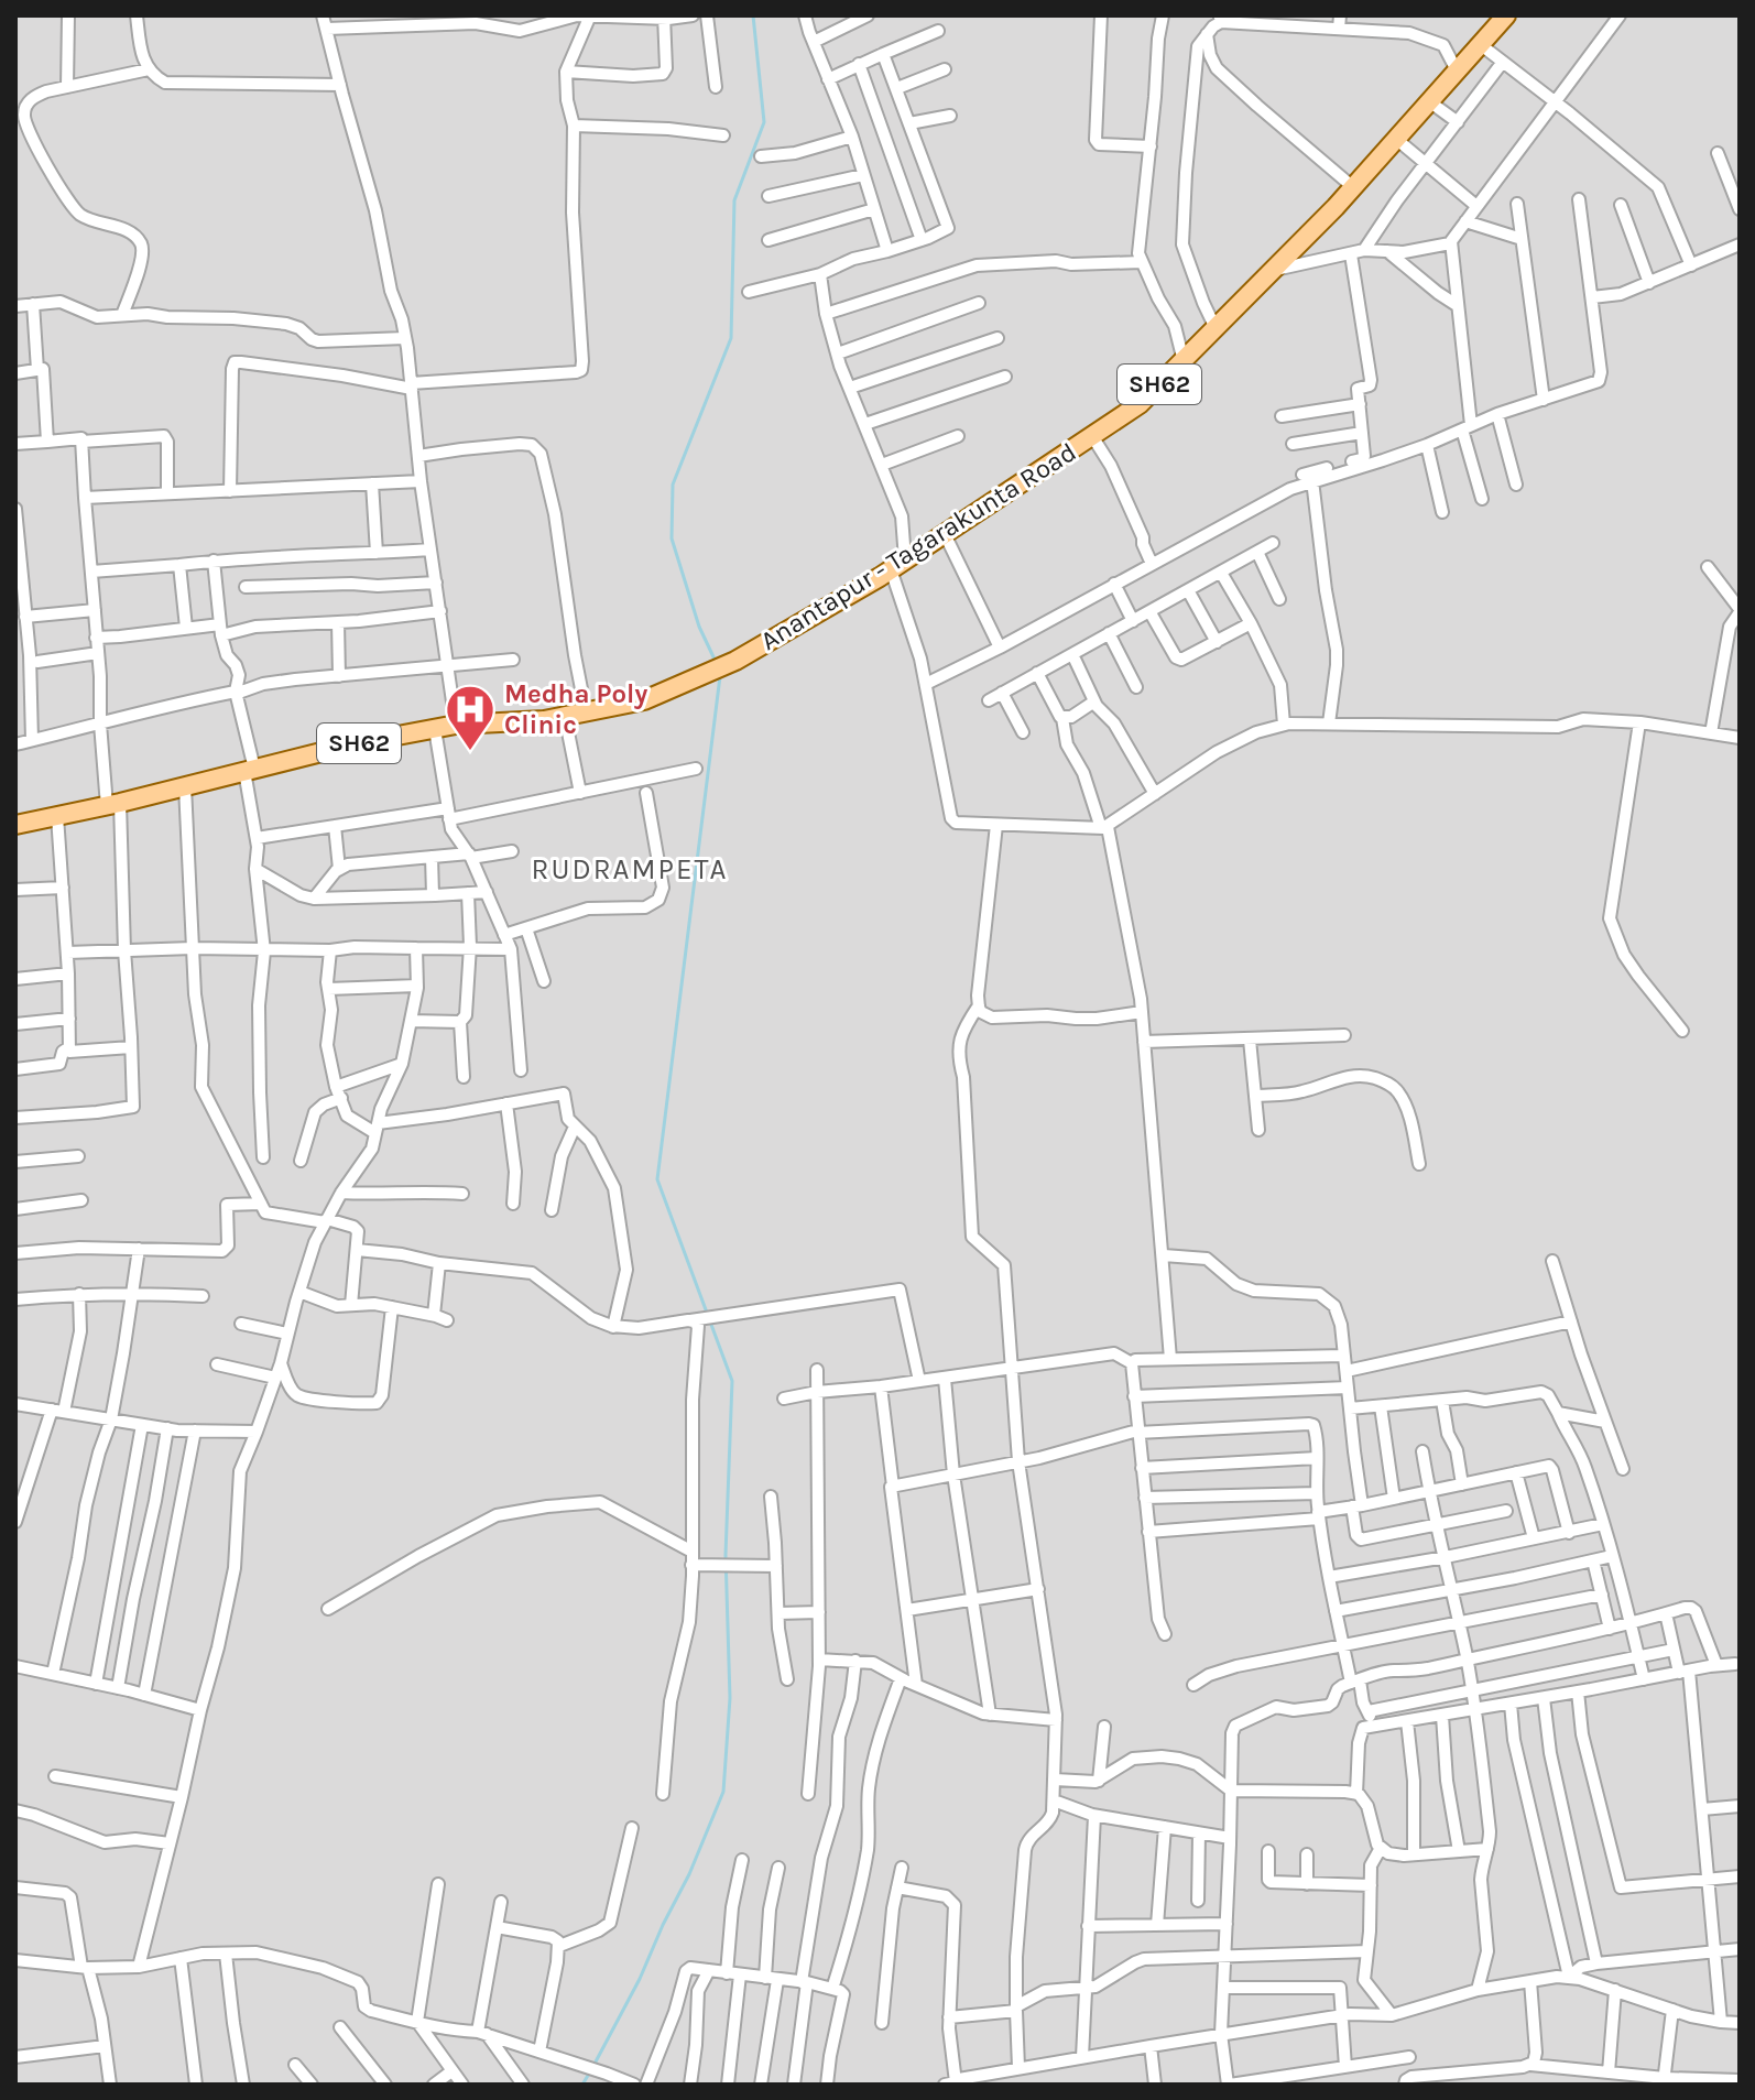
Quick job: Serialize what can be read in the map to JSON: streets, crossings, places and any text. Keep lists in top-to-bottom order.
{
  "streets": {
    "main road": ["SH62", "Anantapur - Tagarakunta Road"]
  },
  "districts": ["RUDRAMPETA"],
  "places": {
    "hospital": ["Medha Poly Clinic"]
  }
}
